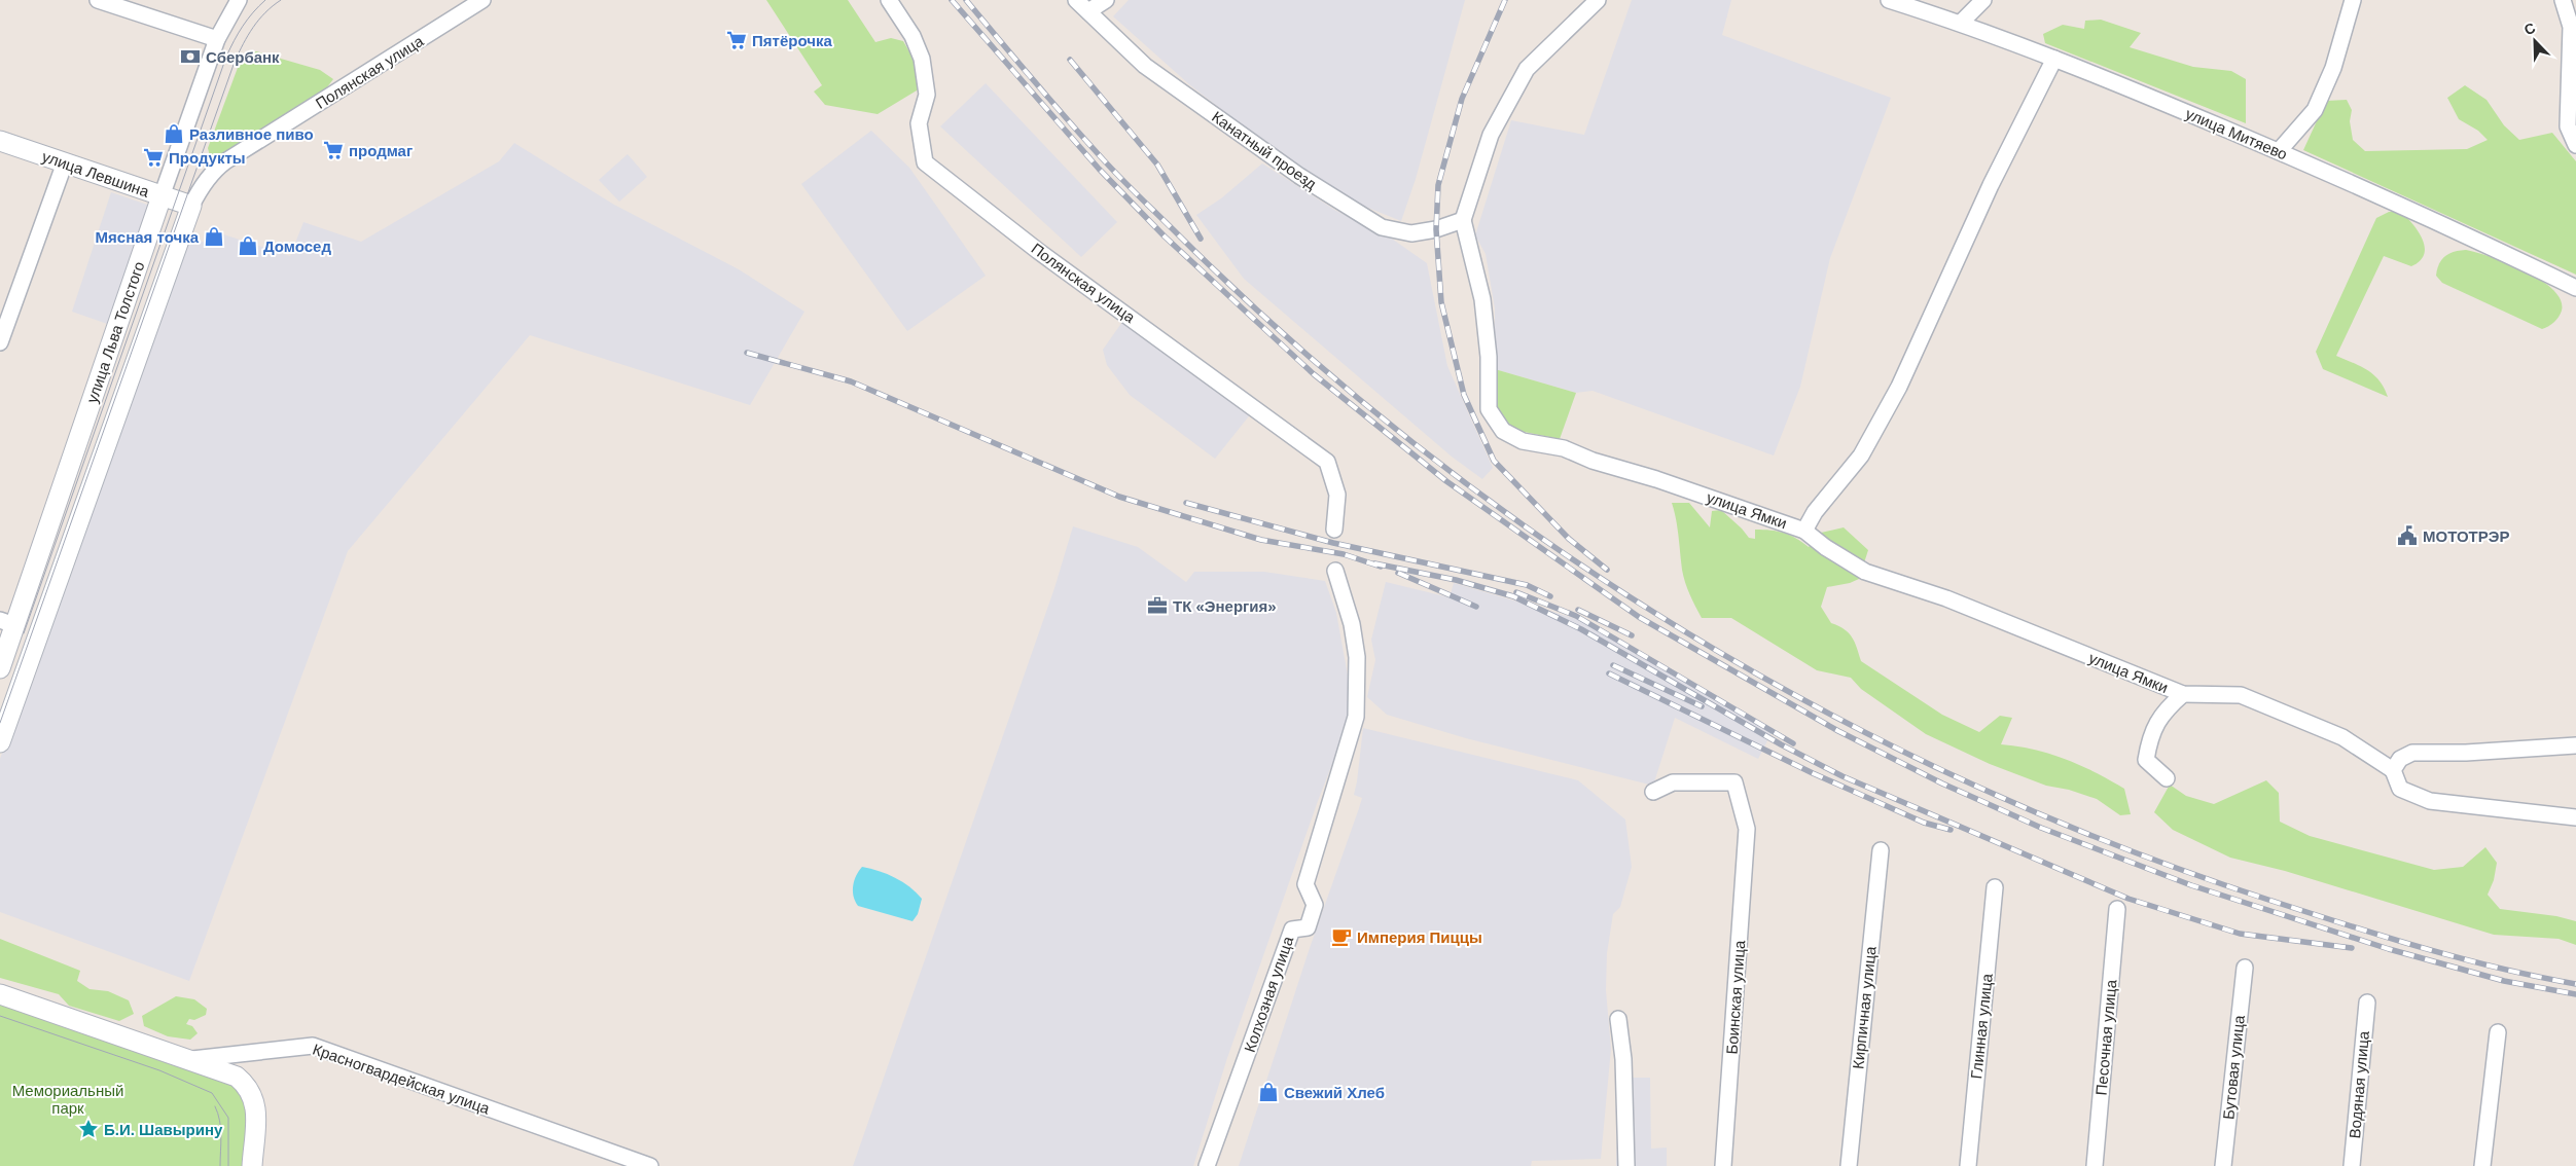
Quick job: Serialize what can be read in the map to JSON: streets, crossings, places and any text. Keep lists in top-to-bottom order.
{
  "streets": {
    "street": [
      "Полянская улица",
      "улица Митяево",
      "Канатный проезд",
      "улица Левшина",
      "улица Льва Толстого",
      "улица Ямки",
      "Колхозная улица",
      "Боинская улица",
      "Кирпичная улица",
      "Глинная улица",
      "Песочная улица",
      "Бутовая улица",
      "Красногвардейская улица",
      "Водяная улица"
    ]
  },
  "crossings": [
    ["Полянская улица", "улица Левшина"],
    ["Полянская улица", "улица Льва Толстого"],
    ["Канатный проезд", "улица Ямки"],
    ["улица Левшина", "улица Льва Толстого"]
  ],
  "parks": ["Мемориальный парк"],
  "places": {
    "supermarket": ["Пятёрочка", "продмаг", "Продукты"],
    "bank": ["Сбербанк"],
    "shop": [
      "Разливное пиво",
      "Мясная точка",
      "Домосед",
      "Свежий Хлеб"
    ],
    "public building": ["МОТОТРЭР"],
    "office": ["ТК «Энергия»"],
    "cafe": ["Империя Пиццы"],
    "place": ["Б.И. Шавырину"]
  },
  "north": "top left"
}
